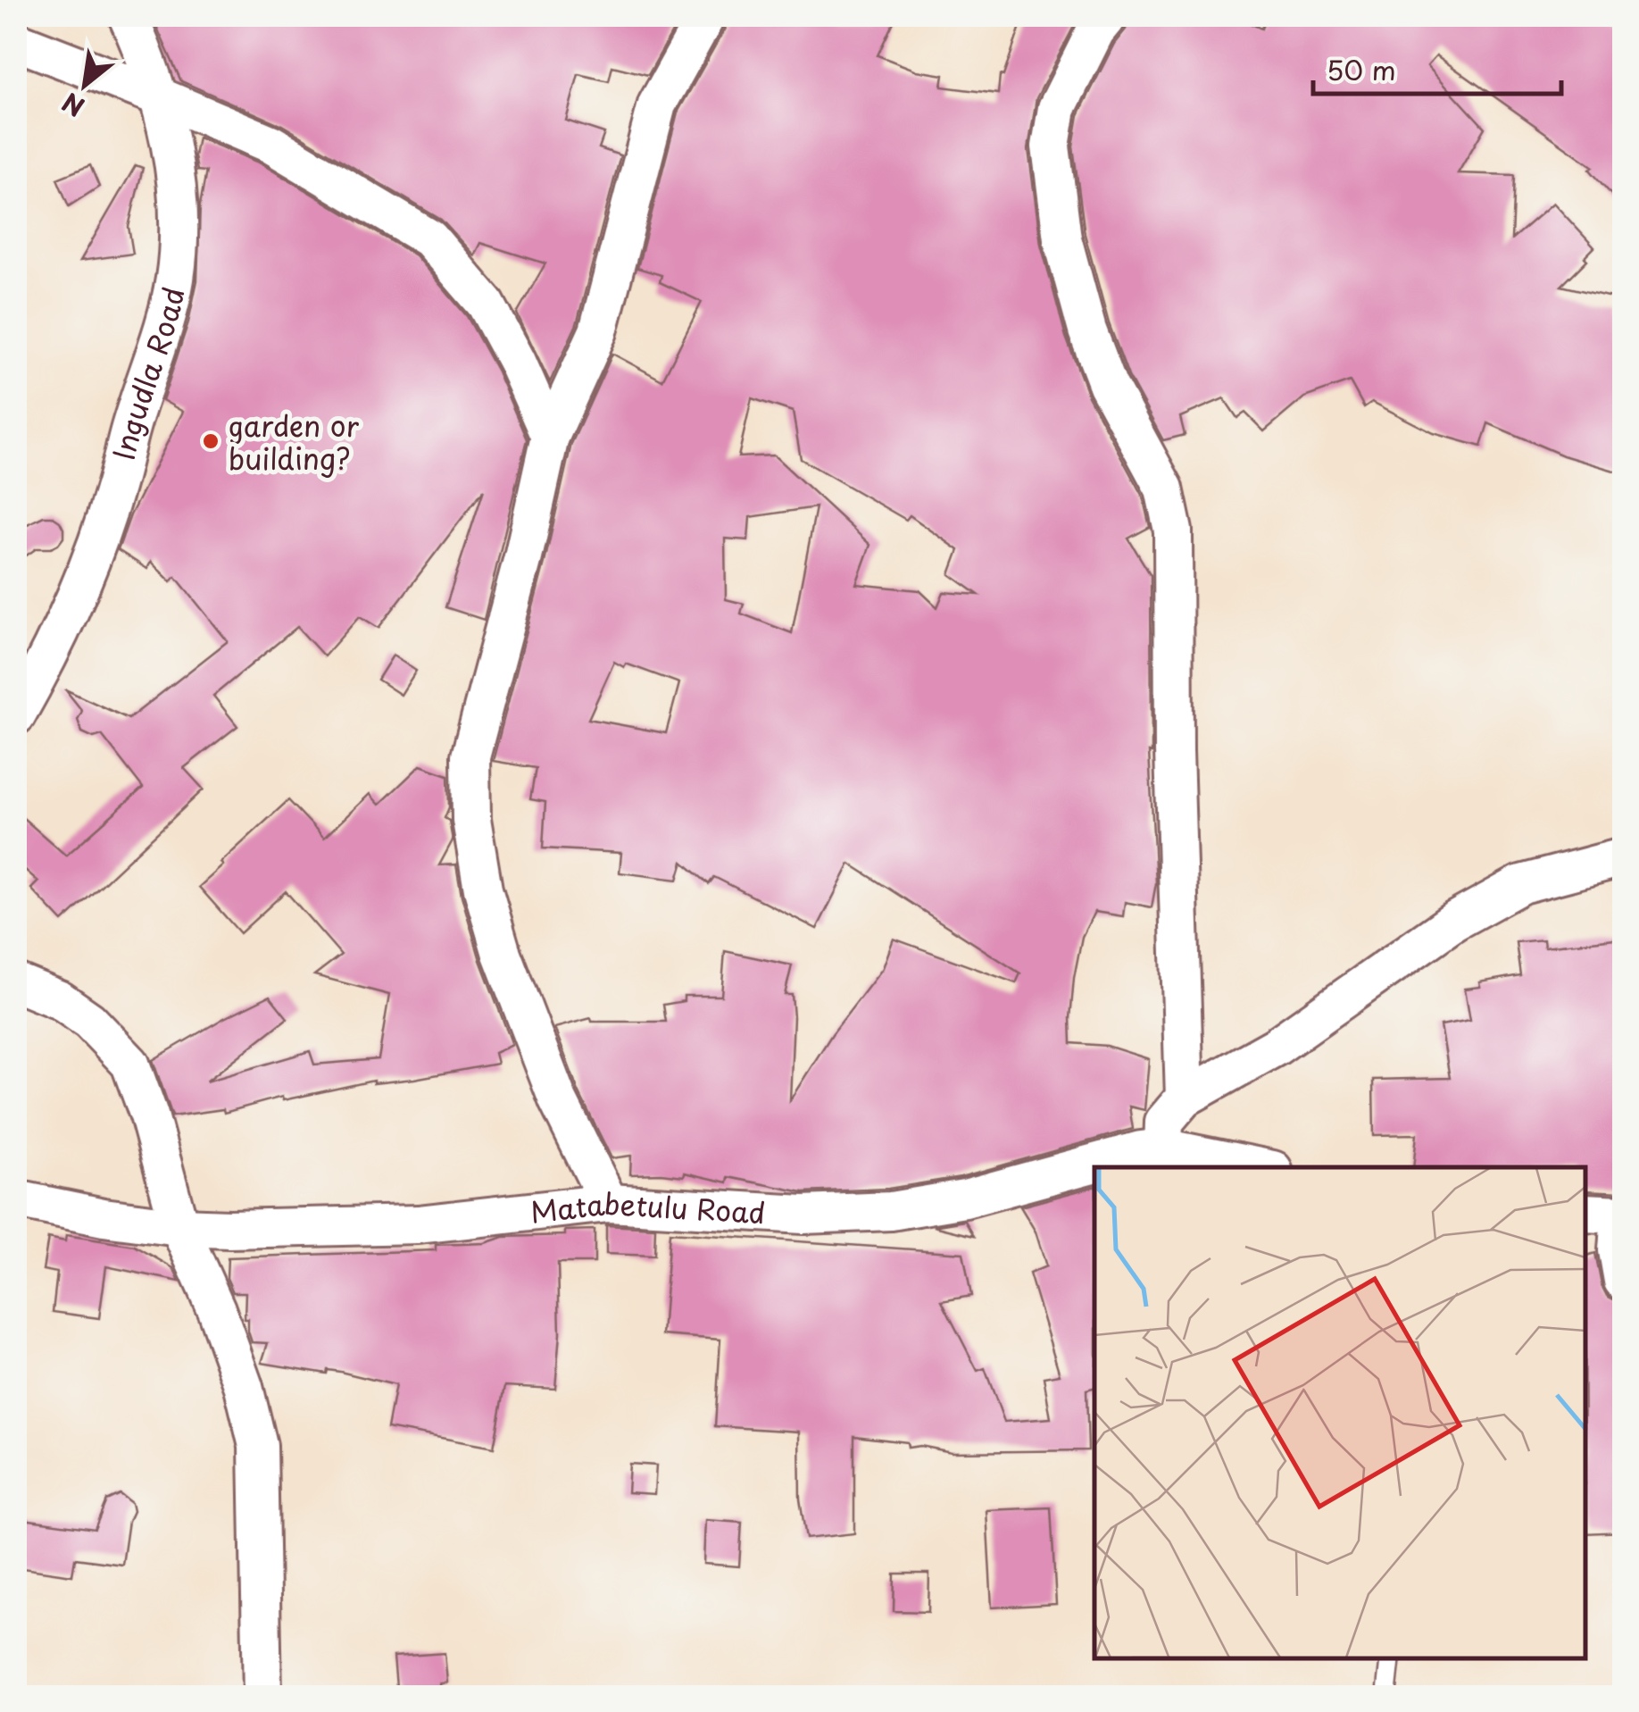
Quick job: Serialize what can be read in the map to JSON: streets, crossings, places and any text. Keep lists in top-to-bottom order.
{
  "streets": {
    "street": ["Ingudla Road", "Matabetulu Road"]
  },
  "places": ["garden or building?"],
  "scale_bar": "50 m",
  "north": "bottom left"
}
